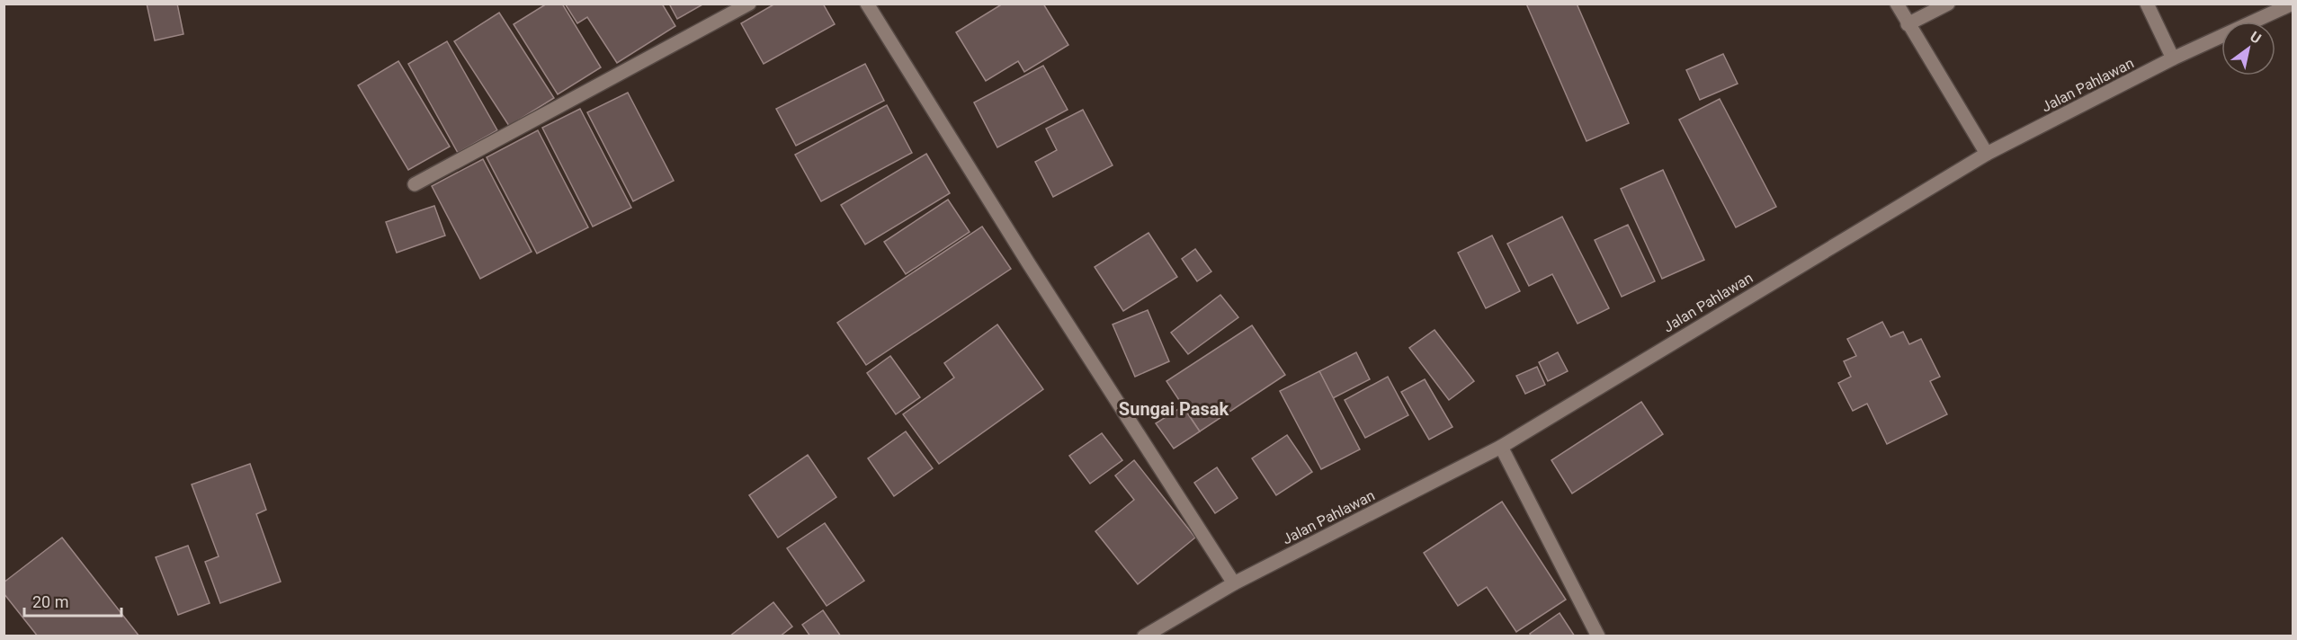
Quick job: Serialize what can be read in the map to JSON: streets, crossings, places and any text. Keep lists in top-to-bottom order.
{
  "streets": {
    "street": ["Jalan Pahlawan"]
  },
  "districts": ["Sungai Pasak"],
  "scale_bar": "20 m",
  "north": "top right"
}
